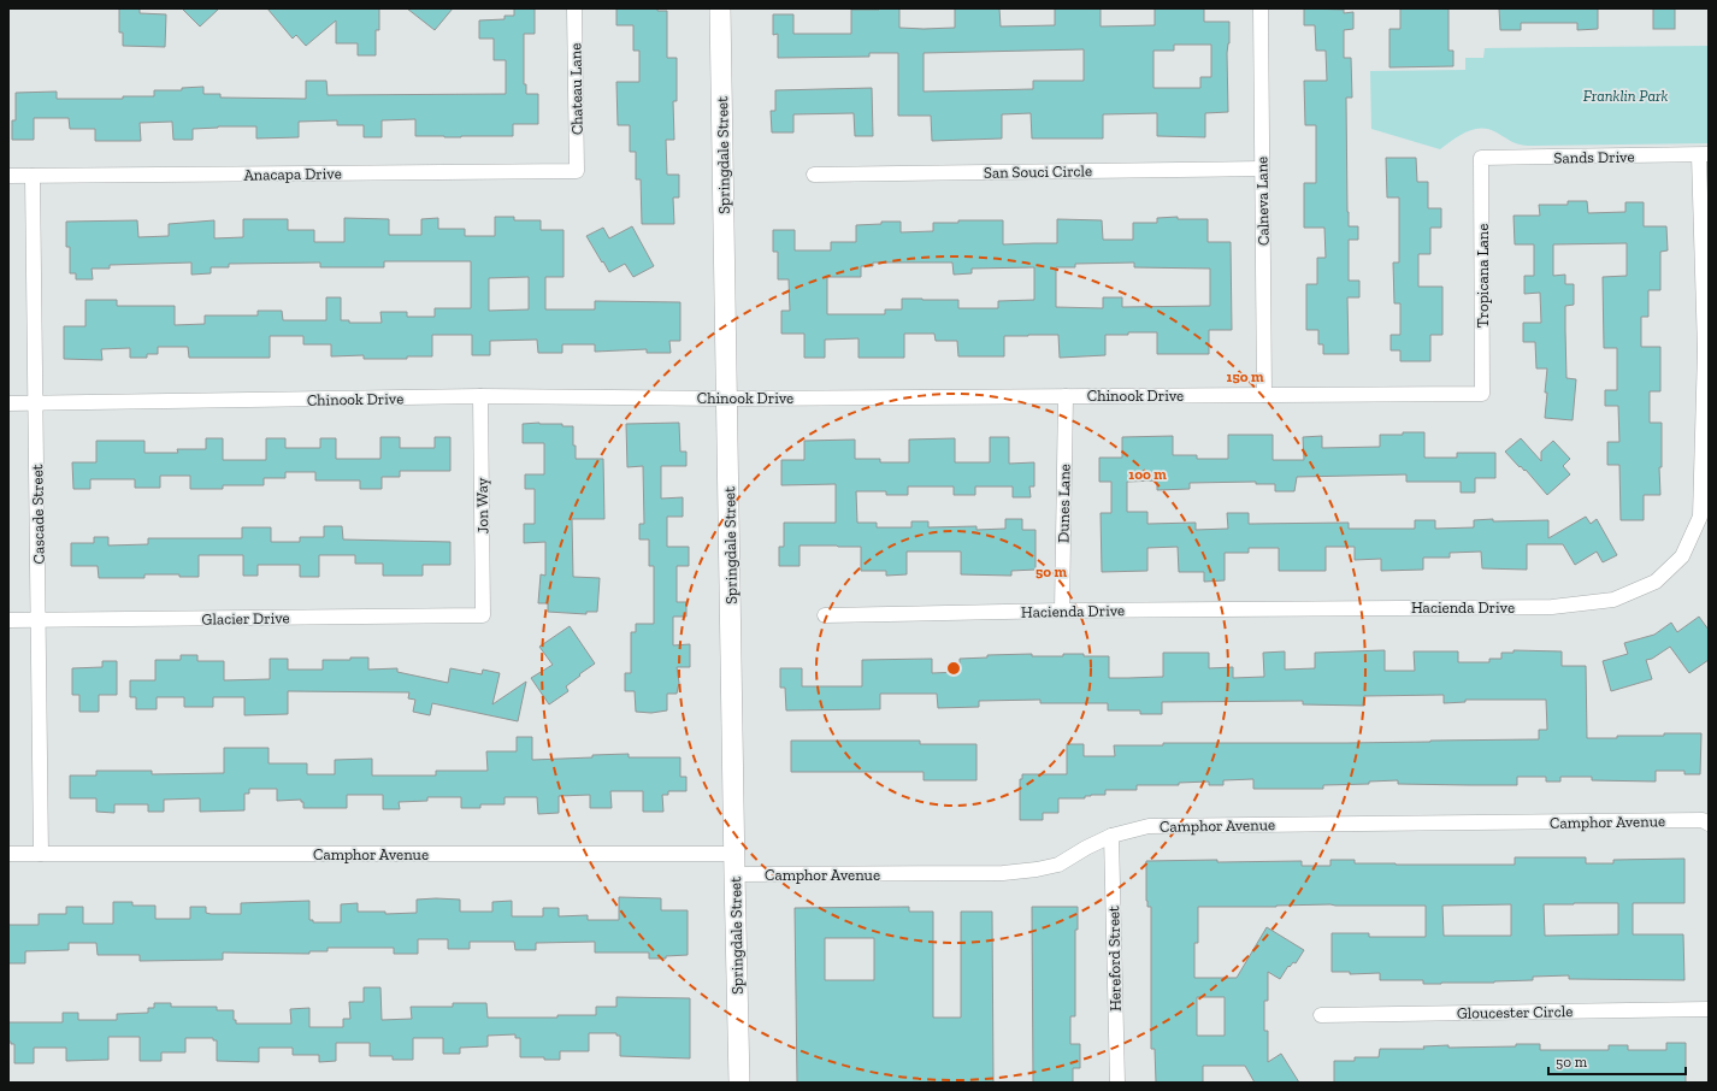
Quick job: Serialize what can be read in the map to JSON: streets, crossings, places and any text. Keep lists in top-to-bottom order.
{
  "streets": {
    "main road": ["Springdale Street"],
    "street": [
      "Chateau Lane",
      "Sands Drive",
      "San Souci Circle",
      "Anacapa Drive",
      "Calneva Lane",
      "Tropicana Lane",
      "Chinook Drive",
      "Dunes Lane",
      "Jon Way",
      "Cascade Street",
      "Hacienda Drive",
      "Glacier Drive",
      "Camphor Avenue",
      "Hereford Street",
      "Gloucester Circle"
    ]
  },
  "crossings": [
    ["Chateau Lane", "Anacapa Drive"],
    ["Springdale Street", "Chinook Drive"],
    ["Springdale Street", "Camphor Avenue"],
    ["Sands Drive", "Tropicana Lane"],
    ["Sands Drive", "Hacienda Drive"],
    ["San Souci Circle", "Calneva Lane"],
    ["Anacapa Drive", "Cascade Street"],
    ["Calneva Lane", "Chinook Drive"],
    ["Tropicana Lane", "Chinook Drive"],
    ["Chinook Drive", "Dunes Lane"],
    ["Chinook Drive", "Jon Way"],
    ["Chinook Drive", "Cascade Street"],
    ["Dunes Lane", "Hacienda Drive"],
    ["Jon Way", "Glacier Drive"],
    ["Cascade Street", "Glacier Drive"],
    ["Cascade Street", "Camphor Avenue"],
    ["Camphor Avenue", "Hereford Street"]
  ],
  "parks": ["Franklin Park"],
  "scale_bar": "50 m",
  "rings": ["150 m", "100 m", "50 m"]
}
